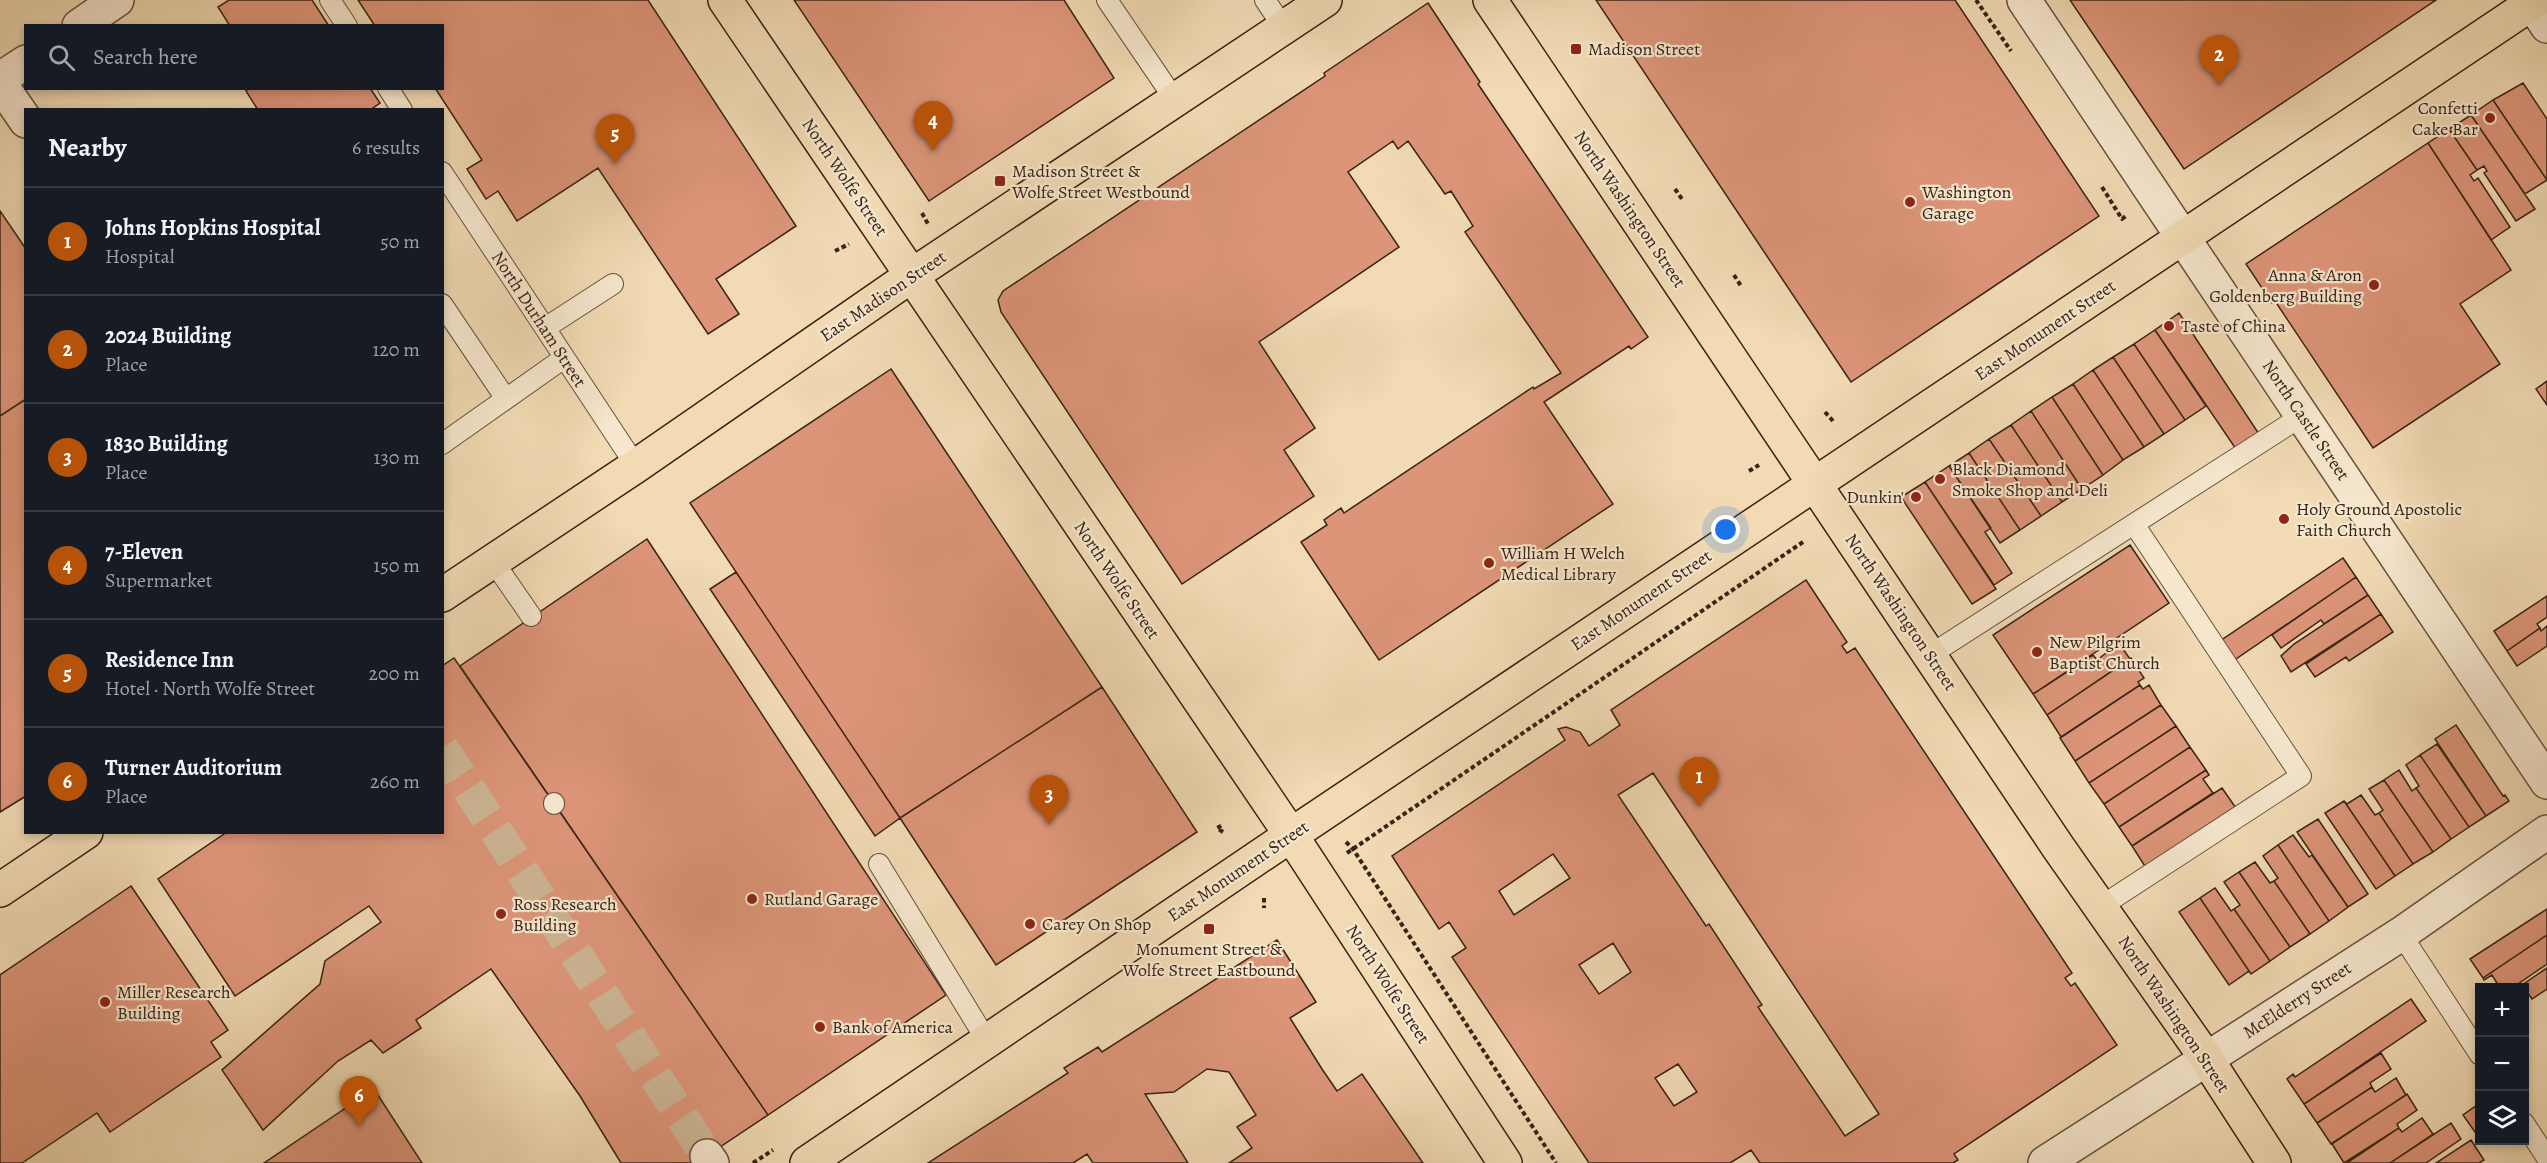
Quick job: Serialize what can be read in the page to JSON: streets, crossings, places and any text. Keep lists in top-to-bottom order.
{
  "streets": {
    "main road": [
      "North Wolfe Street",
      "North Washington Street",
      "East Madison Street",
      "East Monument Street"
    ],
    "street": ["North Castle Street", "McElderry Street"],
    "lane": ["North Durham Street"]
  },
  "crossings": [
    ["North Wolfe Street", "East Madison Street"],
    ["North Wolfe Street", "East Monument Street"],
    ["North Washington Street", "East Monument Street"],
    ["North Washington Street", "McElderry Street"],
    ["East Madison Street", "North Durham Street"],
    ["East Monument Street", "North Castle Street"]
  ],
  "places": {
    "transit": ["Madison Street", "Madison Street & Wolfe Street Westbound", "Monument Street & Wolfe Street Eastbound"],
    "other": [
      "Confetti Cake Bar",
      "Washington Garage",
      "Anna & Aron Goldenberg Building",
      "Taste of China",
      "Black Diamond Smoke Shop and Deli",
      "Dunkin'",
      "Holy Ground Apostolic Faith Church",
      "William H Welch Medical Library",
      "New Pilgrim Baptist Church",
      "Rutland Garage",
      "Ross Research Building",
      "Carey On Shop",
      "Miller Research Building",
      "Bank of America"
    ]
  },
  "page": {
    "search": "Search here",
    "pins": [
      "2",
      "4",
      "5",
      "1",
      "3",
      "6"
    ],
    "heading": ["Nearby", "6 results"],
    "list": [
      {
        "mark": "1",
        "name": "Johns Hopkins Hospital",
        "note": "Hospital",
        "value": "50 m"
      },
      {
        "mark": "2",
        "name": "2024 Building",
        "note": "Place",
        "value": "120 m"
      },
      {
        "mark": "3",
        "name": "1830 Building",
        "note": "Place",
        "value": "130 m"
      },
      {
        "mark": "4",
        "name": "7-Eleven",
        "note": "Supermarket",
        "value": "150 m"
      },
      {
        "mark": "5",
        "name": "Residence Inn",
        "note": "Hotel · North Wolfe Street",
        "value": "200 m"
      },
      {
        "mark": "6",
        "name": "Turner Auditorium",
        "note": "Place",
        "value": "260 m"
      }
    ],
    "map_buttons": ["+", "−"]
  }
}
